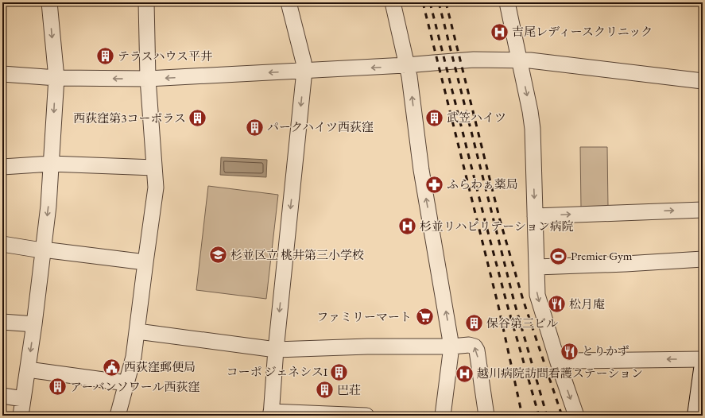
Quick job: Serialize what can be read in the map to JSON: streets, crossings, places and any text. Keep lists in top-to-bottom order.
{
  "places": {
    "hospital": ["吉尾レディースクリニック", "杉並リハビリテーション病院", "越川病院訪問看護ステーション"],
    "building": [
      "テラスハウス平井",
      "武笠ハイツ",
      "西荻窪第3コーポラス",
      "パークハイツ西荻窪",
      "保谷第三ビル",
      "コーポ ジェネシスI",
      "アーバンソワール西荻窪",
      "巴荘"
    ],
    "pharmacy": ["ふらわぁ薬局"],
    "school or university": ["杉並区立 桃井第三小学校"],
    "sports": ["Premier Gym"],
    "restaurant": ["松月庵", "とりかず"],
    "supermarket": ["ファミリーマート"],
    "public building": ["西荻窪郵便局"]
  }
}
